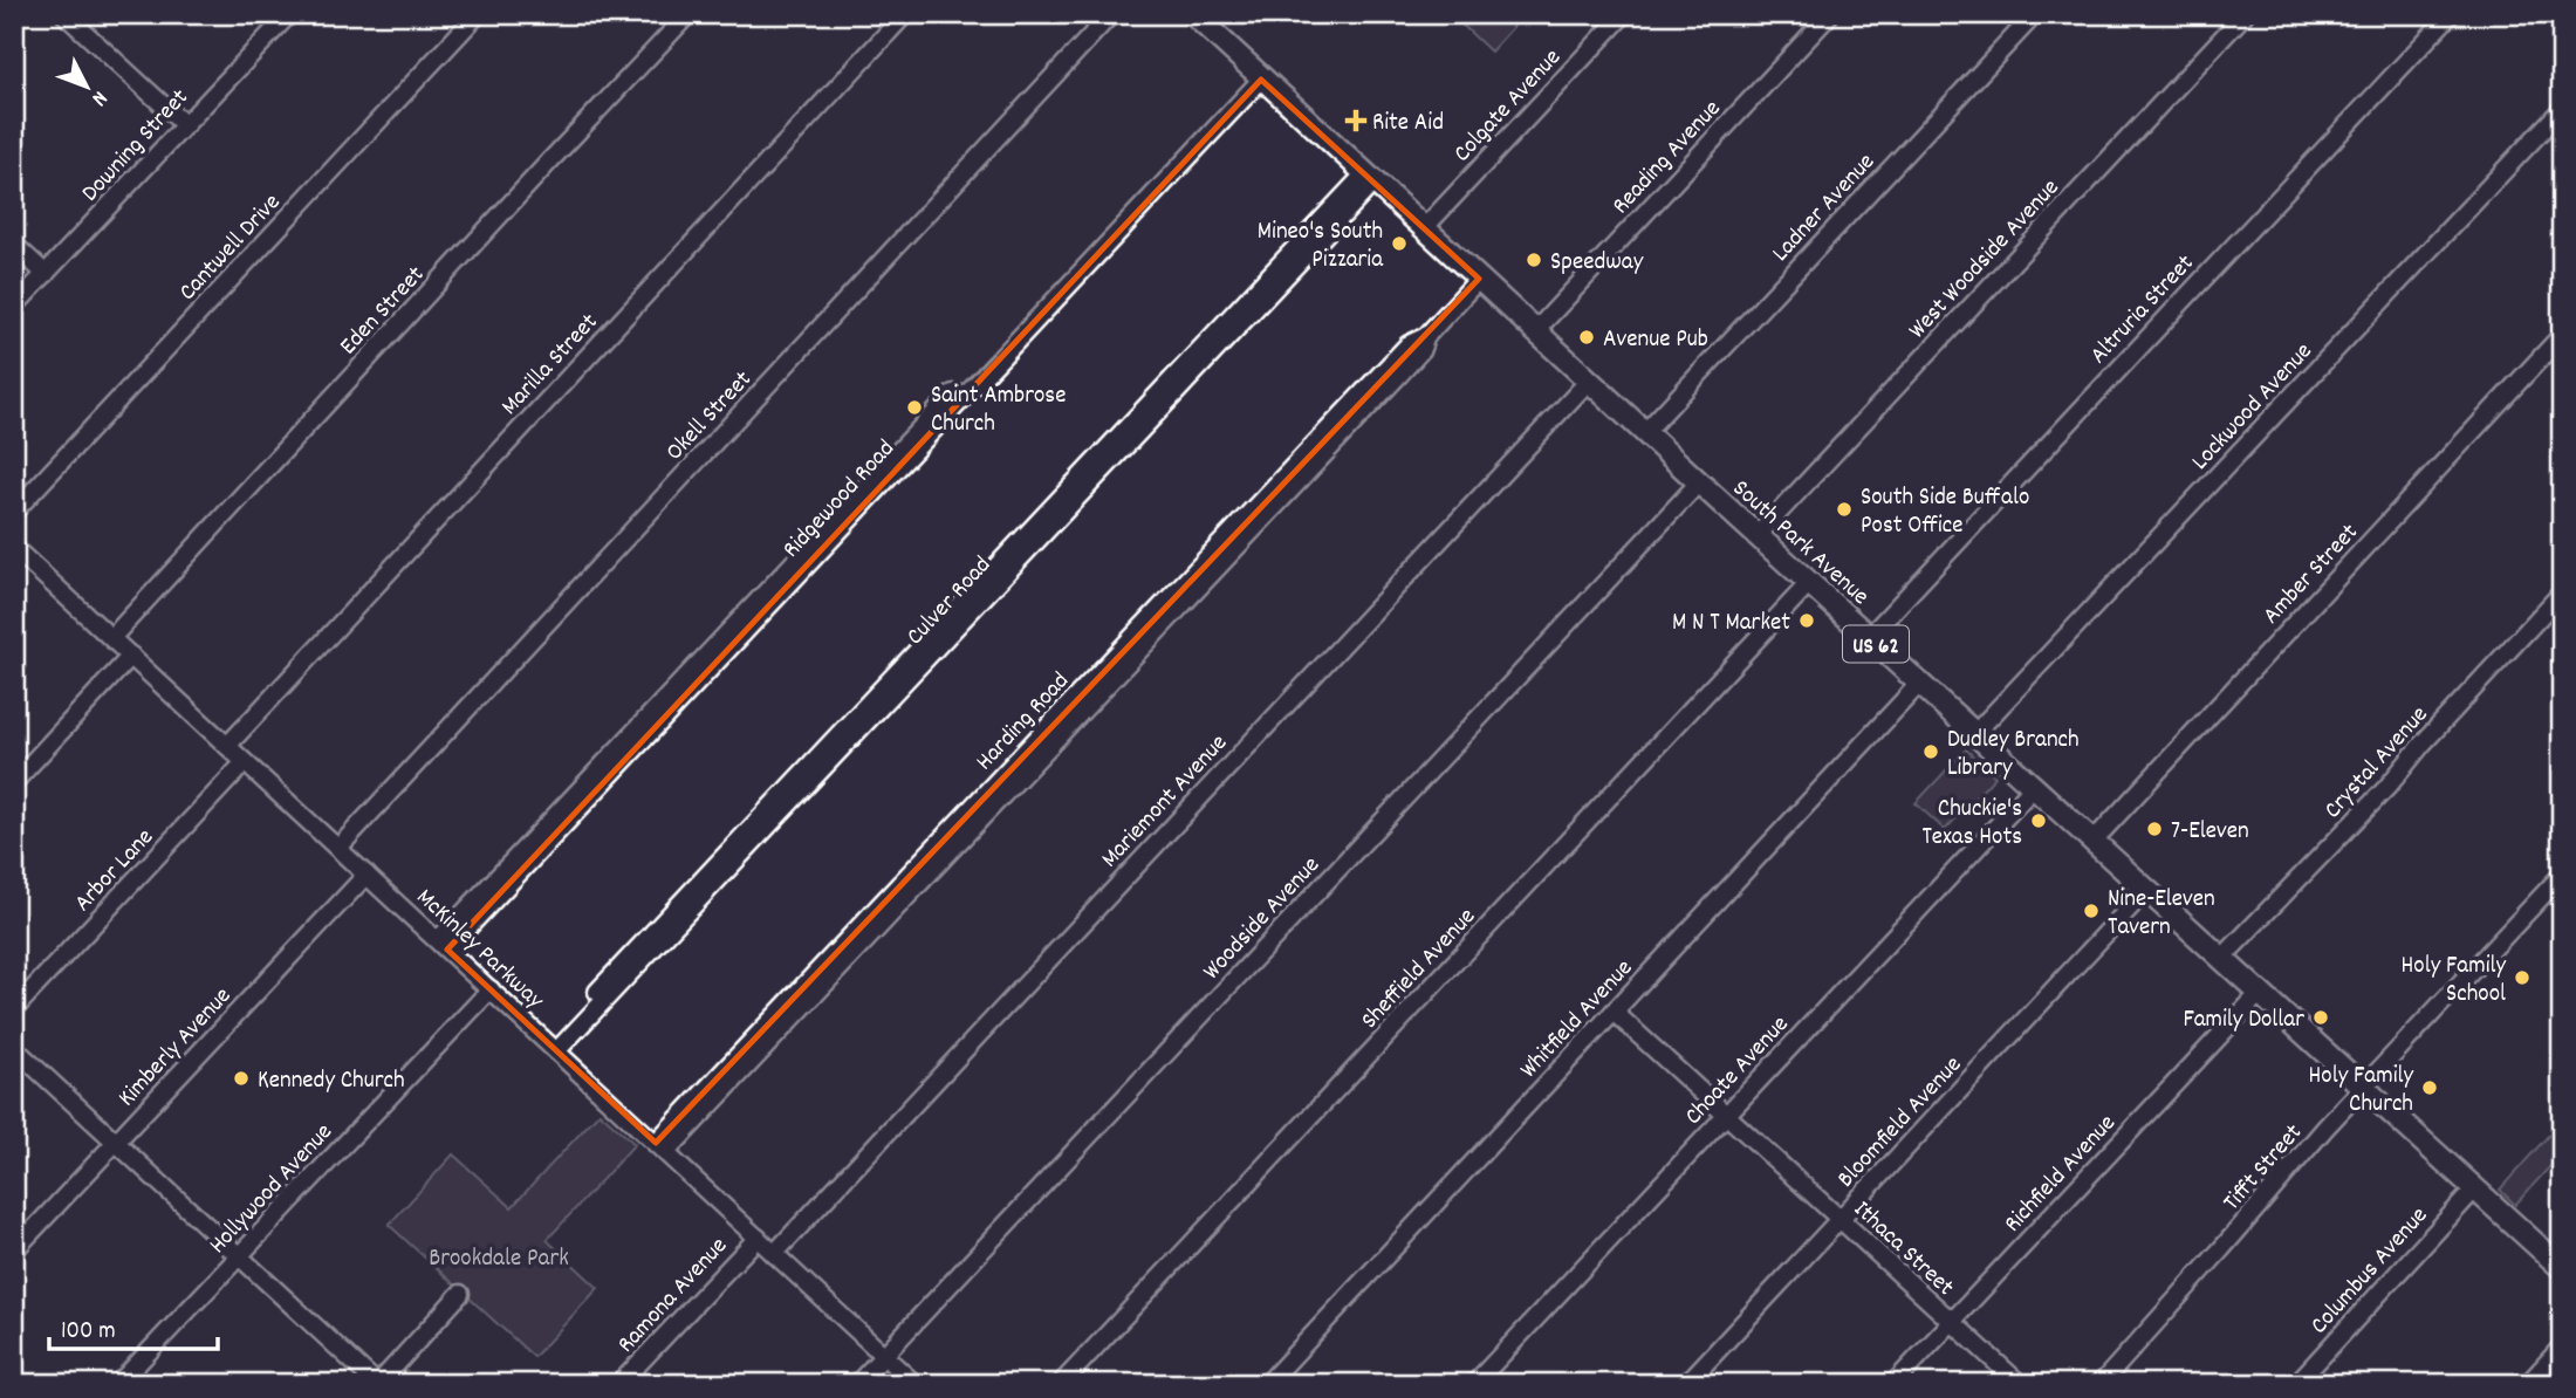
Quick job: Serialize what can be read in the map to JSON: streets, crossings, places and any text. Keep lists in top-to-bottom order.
{
  "streets": {
    "main road": ["South Park Avenue", "US 62"],
    "street": [
      "Colgate Avenue",
      "Downing Street",
      "Reading Avenue",
      "Ladner Avenue",
      "Cantwell Drive",
      "West Woodside Avenue",
      "Altruria Street",
      "Eden Street",
      "Marilla Street",
      "Lockwood Avenue",
      "Okell Street",
      "Ridgewood Road",
      "Amber Street",
      "Culver Road",
      "Harding Road",
      "Crystal Avenue",
      "Mariemont Avenue",
      "Arbor Lane",
      "Woodside Avenue",
      "McKinley Parkway",
      "Sheffield Avenue",
      "Whitfield Avenue",
      "Kimberly Avenue",
      "Choate Avenue",
      "Bloomfield Avenue",
      "Tifft Street",
      "Richfield Avenue",
      "Hollywood Avenue",
      "Ithaca Street",
      "Columbus Avenue",
      "Ramona Avenue"
    ]
  },
  "crossings": [
    ["Colgate Avenue", "South Park Avenue"],
    ["Reading Avenue", "South Park Avenue"],
    ["Ladner Avenue", "South Park Avenue"],
    ["West Woodside Avenue", "South Park Avenue"],
    ["Altruria Street", "South Park Avenue"],
    ["Eden Street", "McKinley Parkway"],
    ["Marilla Street", "McKinley Parkway"],
    ["Lockwood Avenue", "South Park Avenue"],
    ["Okell Street", "McKinley Parkway"],
    ["Ridgewood Road", "South Park Avenue"],
    ["Ridgewood Road", "McKinley Parkway"],
    ["South Park Avenue", "Amber Street"],
    ["South Park Avenue", "Culver Road"],
    ["South Park Avenue", "Harding Road"],
    ["South Park Avenue", "Crystal Avenue"],
    ["South Park Avenue", "Mariemont Avenue"],
    ["South Park Avenue", "Woodside Avenue"],
    ["South Park Avenue", "Sheffield Avenue"],
    ["South Park Avenue", "Whitfield Avenue"],
    ["South Park Avenue", "Choate Avenue"],
    ["South Park Avenue", "Bloomfield Avenue"],
    ["South Park Avenue", "Tifft Street"],
    ["South Park Avenue", "Richfield Avenue"],
    ["South Park Avenue", "Columbus Avenue"],
    ["Culver Road", "McKinley Parkway"],
    ["Harding Road", "McKinley Parkway"],
    ["Mariemont Avenue", "McKinley Parkway"],
    ["Arbor Lane", "McKinley Parkway"],
    ["Woodside Avenue", "McKinley Parkway"],
    ["McKinley Parkway", "Kimberly Avenue"],
    ["McKinley Parkway", "Hollywood Avenue"],
    ["McKinley Parkway", "Ramona Avenue"],
    ["Whitfield Avenue", "Ithaca Street"],
    ["Choate Avenue", "Ithaca Street"],
    ["Bloomfield Avenue", "Ithaca Street"],
    ["Richfield Avenue", "Ithaca Street"]
  ],
  "parks": ["Brookdale Park"],
  "places": {
    "health": ["Rite Aid"],
    "other": [
      "Mineo's South Pizzaria",
      "Speedway",
      "Avenue Pub",
      "Saint Ambrose Church",
      "South Side Buffalo Post Office",
      "M N T Market",
      "Dudley Branch Library",
      "Chuckie's Texas Hots",
      "7-Eleven",
      "Nine-Eleven Tavern",
      "Holy Family School",
      "Family Dollar",
      "Kennedy Church",
      "Holy Family Church"
    ]
  },
  "scale_bar": "100 m",
  "north": "bottom right"
}
